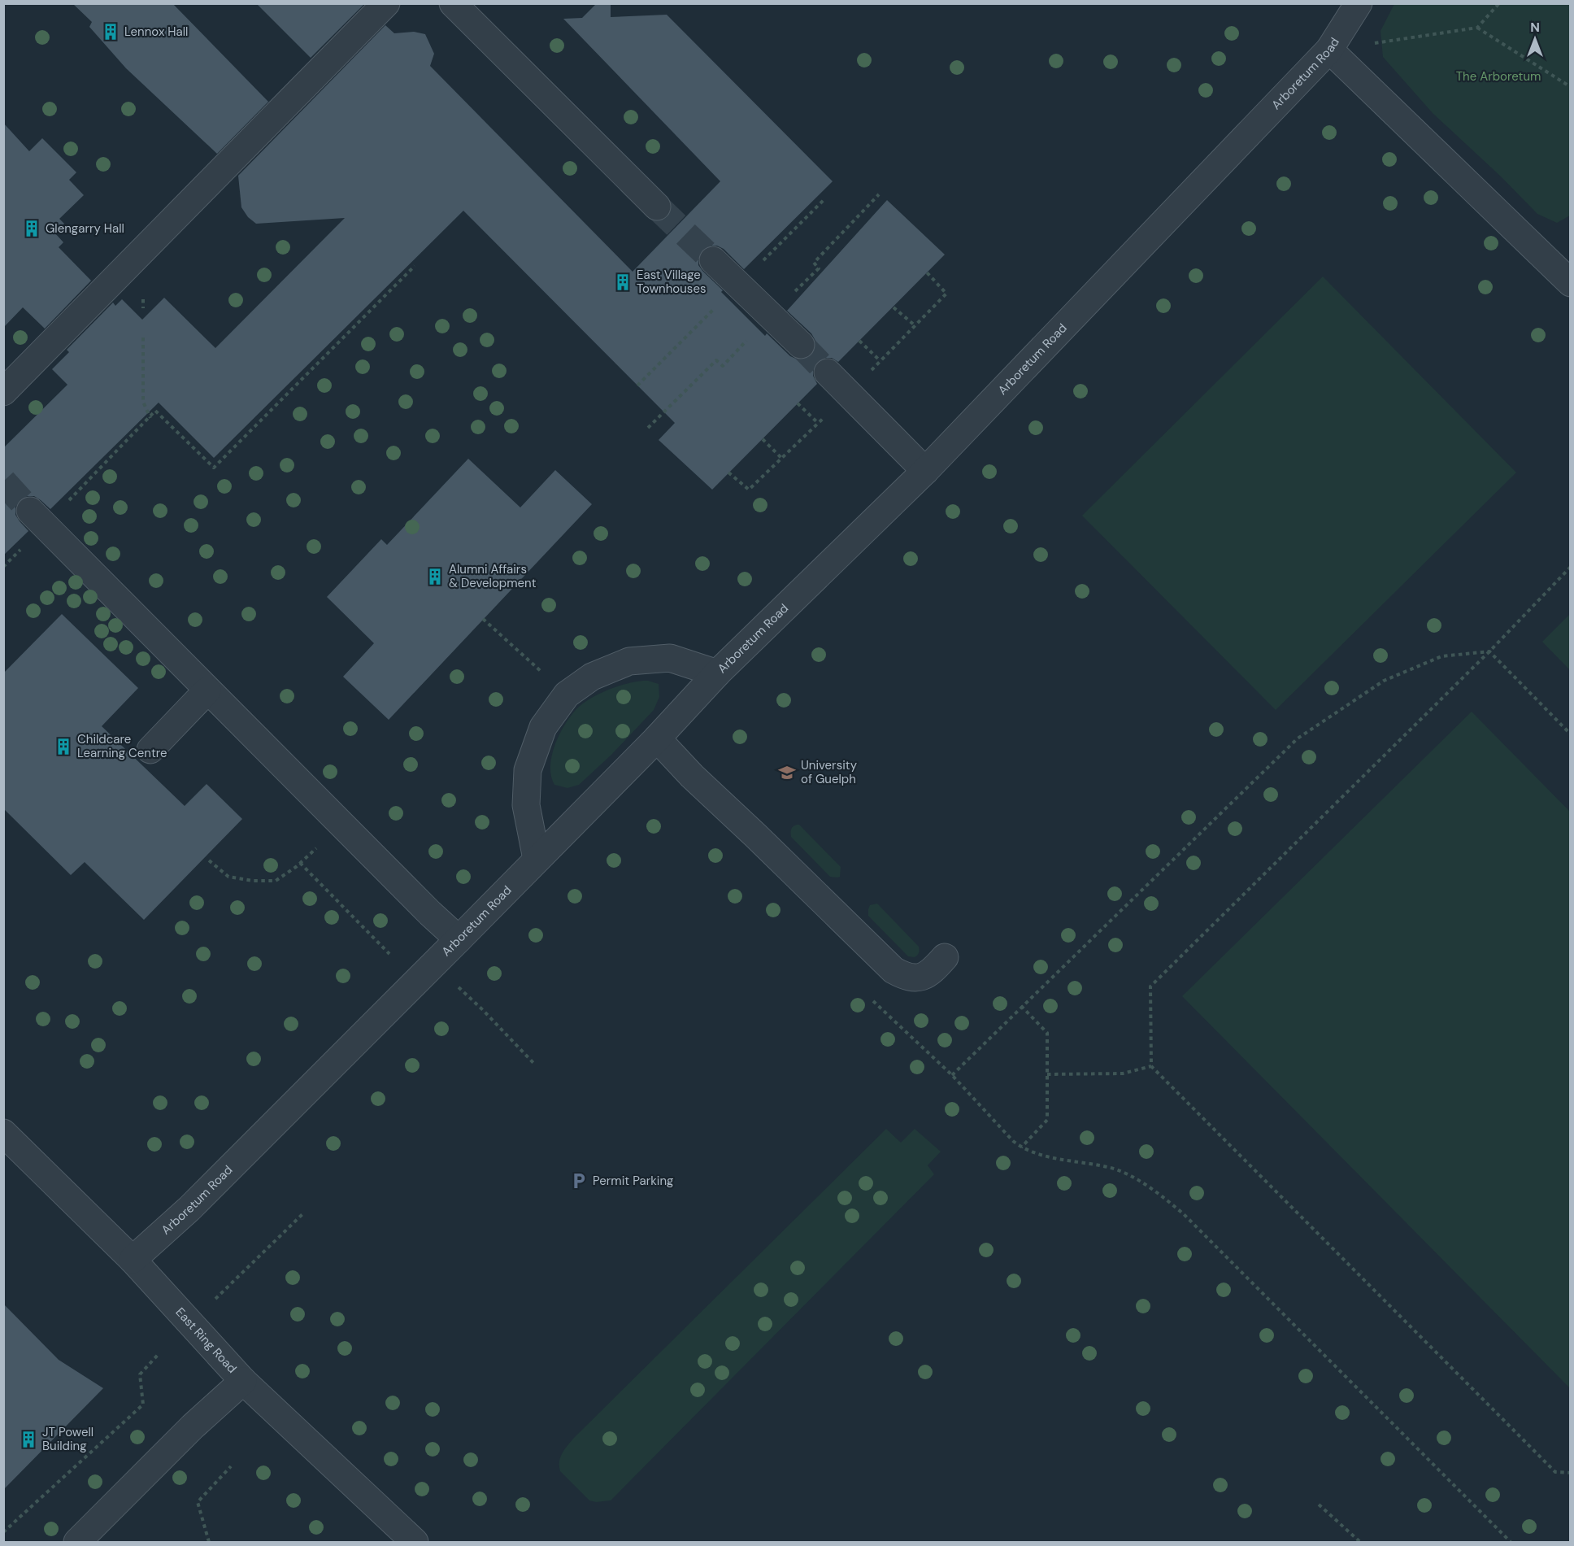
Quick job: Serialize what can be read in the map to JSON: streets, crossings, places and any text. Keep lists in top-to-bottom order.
{
  "streets": {
    "street": ["Arboretum Road", "East Ring Road"]
  },
  "crossings": [
    ["Arboretum Road", "East Ring Road"]
  ],
  "parks": ["The Arboretum"],
  "places": {
    "building": [
      "Lennox Hall",
      "Glengarry Hall",
      "East Village Townhouses",
      "Alumni Affairs & Development",
      "Childcare Learning Centre",
      "JT Powell Building"
    ],
    "school or university": ["University of Guelph"],
    "parking": ["Permit Parking"]
  },
  "north": "top"
}
